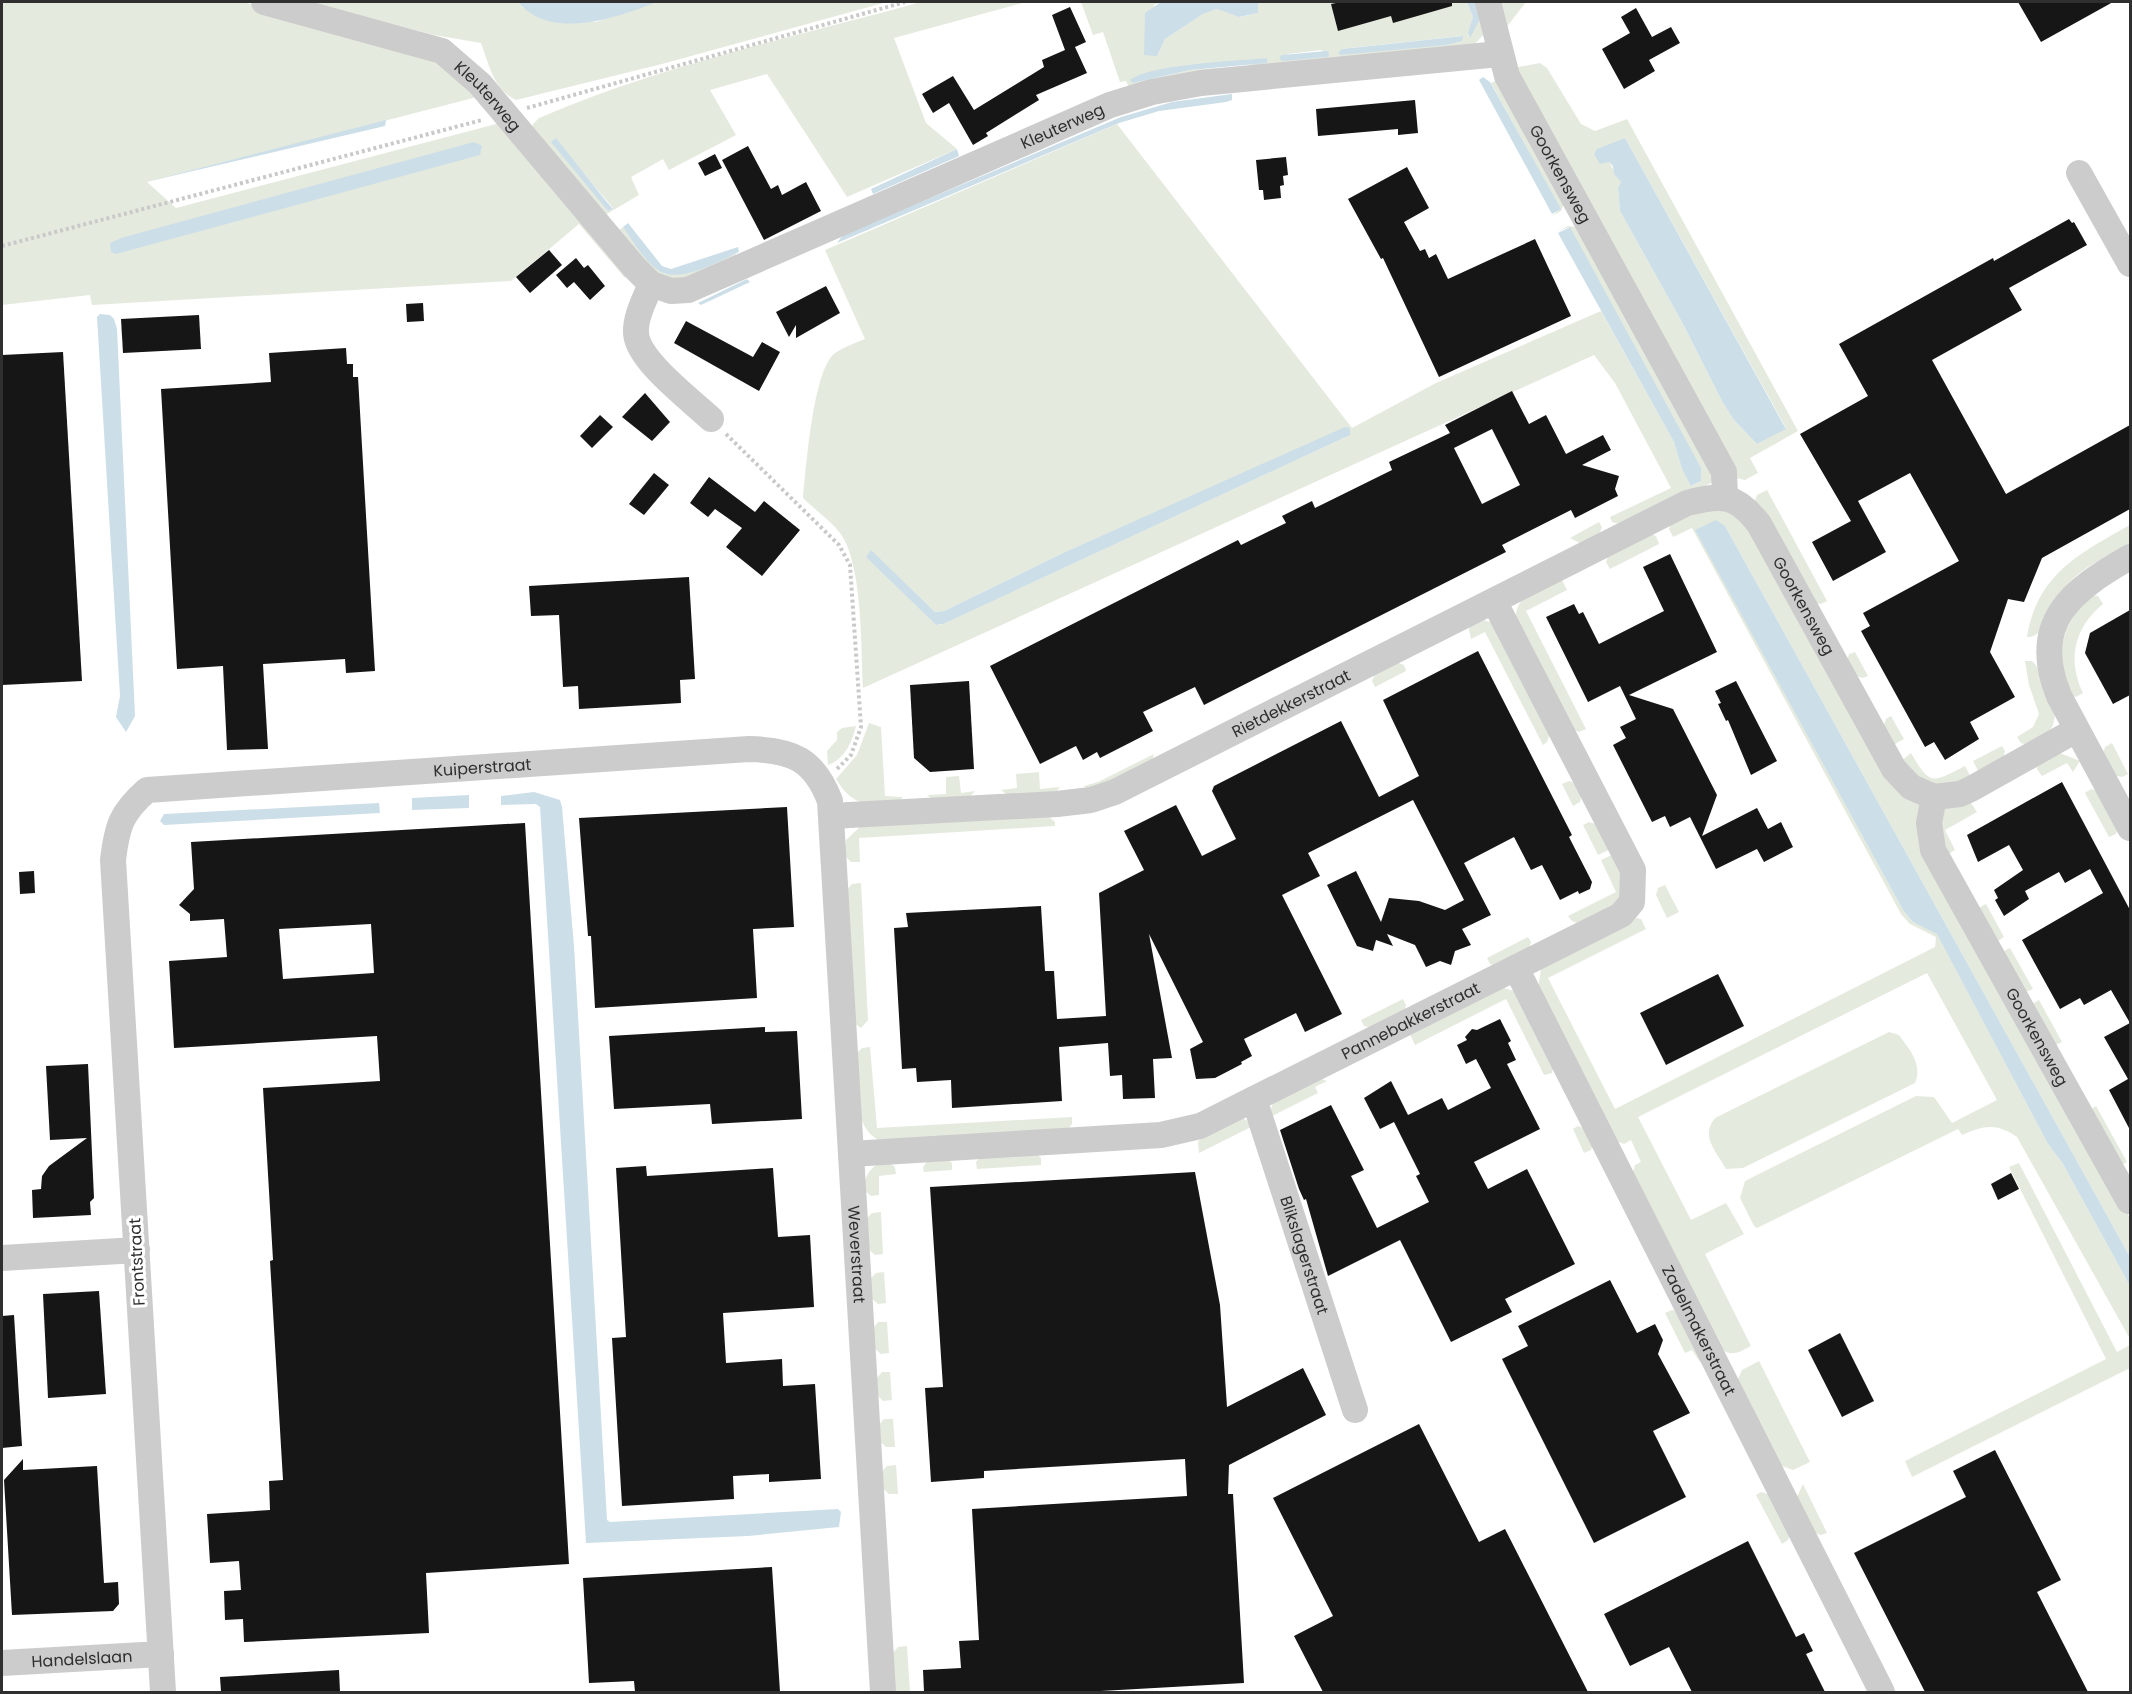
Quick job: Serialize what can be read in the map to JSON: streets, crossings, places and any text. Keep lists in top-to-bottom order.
{
  "streets": {
    "street": [
      "Kleuterweg",
      "Goorkensweg",
      "Rietdekkerstraat",
      "Kuiperstraat",
      "Pannebakkerstraat",
      "Weverstraat",
      "Blikslagerstraat",
      "Frontstraat",
      "Zadelmakerstraat",
      "Handelslaan"
    ]
  },
  "crossings": [
    ["Kleuterweg", "Goorkensweg"],
    ["Goorkensweg", "Rietdekkerstraat"],
    ["Rietdekkerstraat", "Kuiperstraat"],
    ["Rietdekkerstraat", "Pannebakkerstraat"],
    ["Rietdekkerstraat", "Weverstraat"],
    ["Kuiperstraat", "Weverstraat"],
    ["Kuiperstraat", "Frontstraat"],
    ["Pannebakkerstraat", "Weverstraat"],
    ["Pannebakkerstraat", "Blikslagerstraat"],
    ["Pannebakkerstraat", "Zadelmakerstraat"],
    ["Frontstraat", "Handelslaan"]
  ]
}
